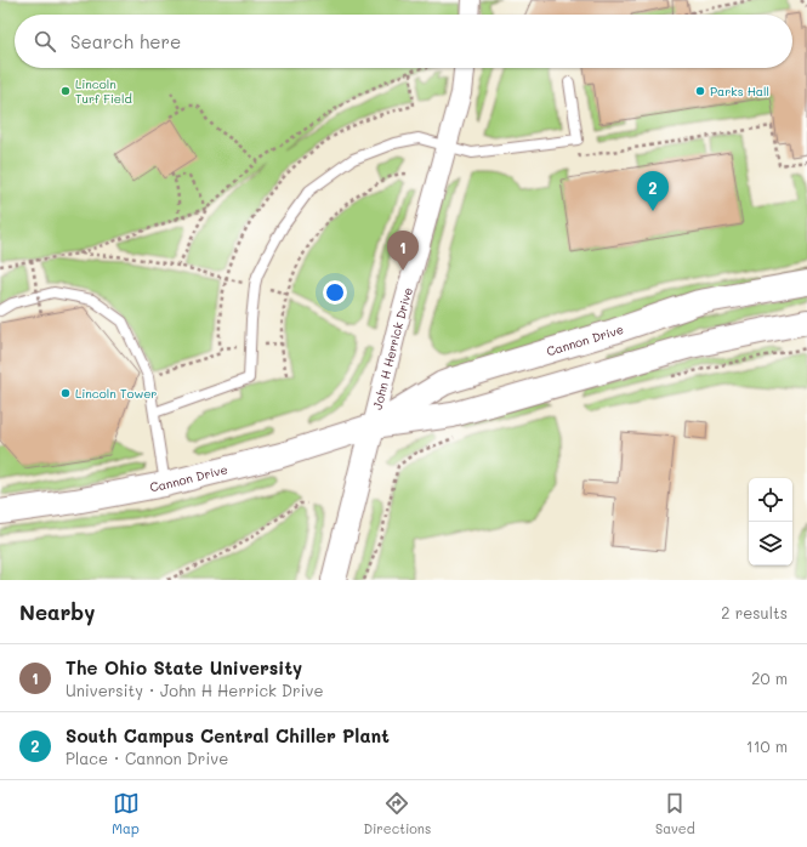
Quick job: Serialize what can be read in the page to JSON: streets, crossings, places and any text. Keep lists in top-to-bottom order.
{
  "streets": {
    "street": ["Cannon Drive", "John H Herrick Drive"]
  },
  "crossings": [
    ["Cannon Drive", "John H Herrick Drive"]
  ],
  "places": ["Lincoln Turf Field", "Parks Hall", "Lincoln Tower"],
  "page": {
    "search": "Search here",
    "pins": ["2", "1"],
    "heading": ["Nearby", "2 results"],
    "list": [
      {
        "mark": "1",
        "name": "The Ohio State University",
        "note": "University · John H Herrick Drive",
        "value": "20 m"
      },
      {
        "mark": "2",
        "name": "South Campus Central Chiller Plant",
        "note": "Place · Cannon Drive",
        "value": "110 m"
      }
    ],
    "nav": ["Map", "Directions", "Saved"]
  }
}
